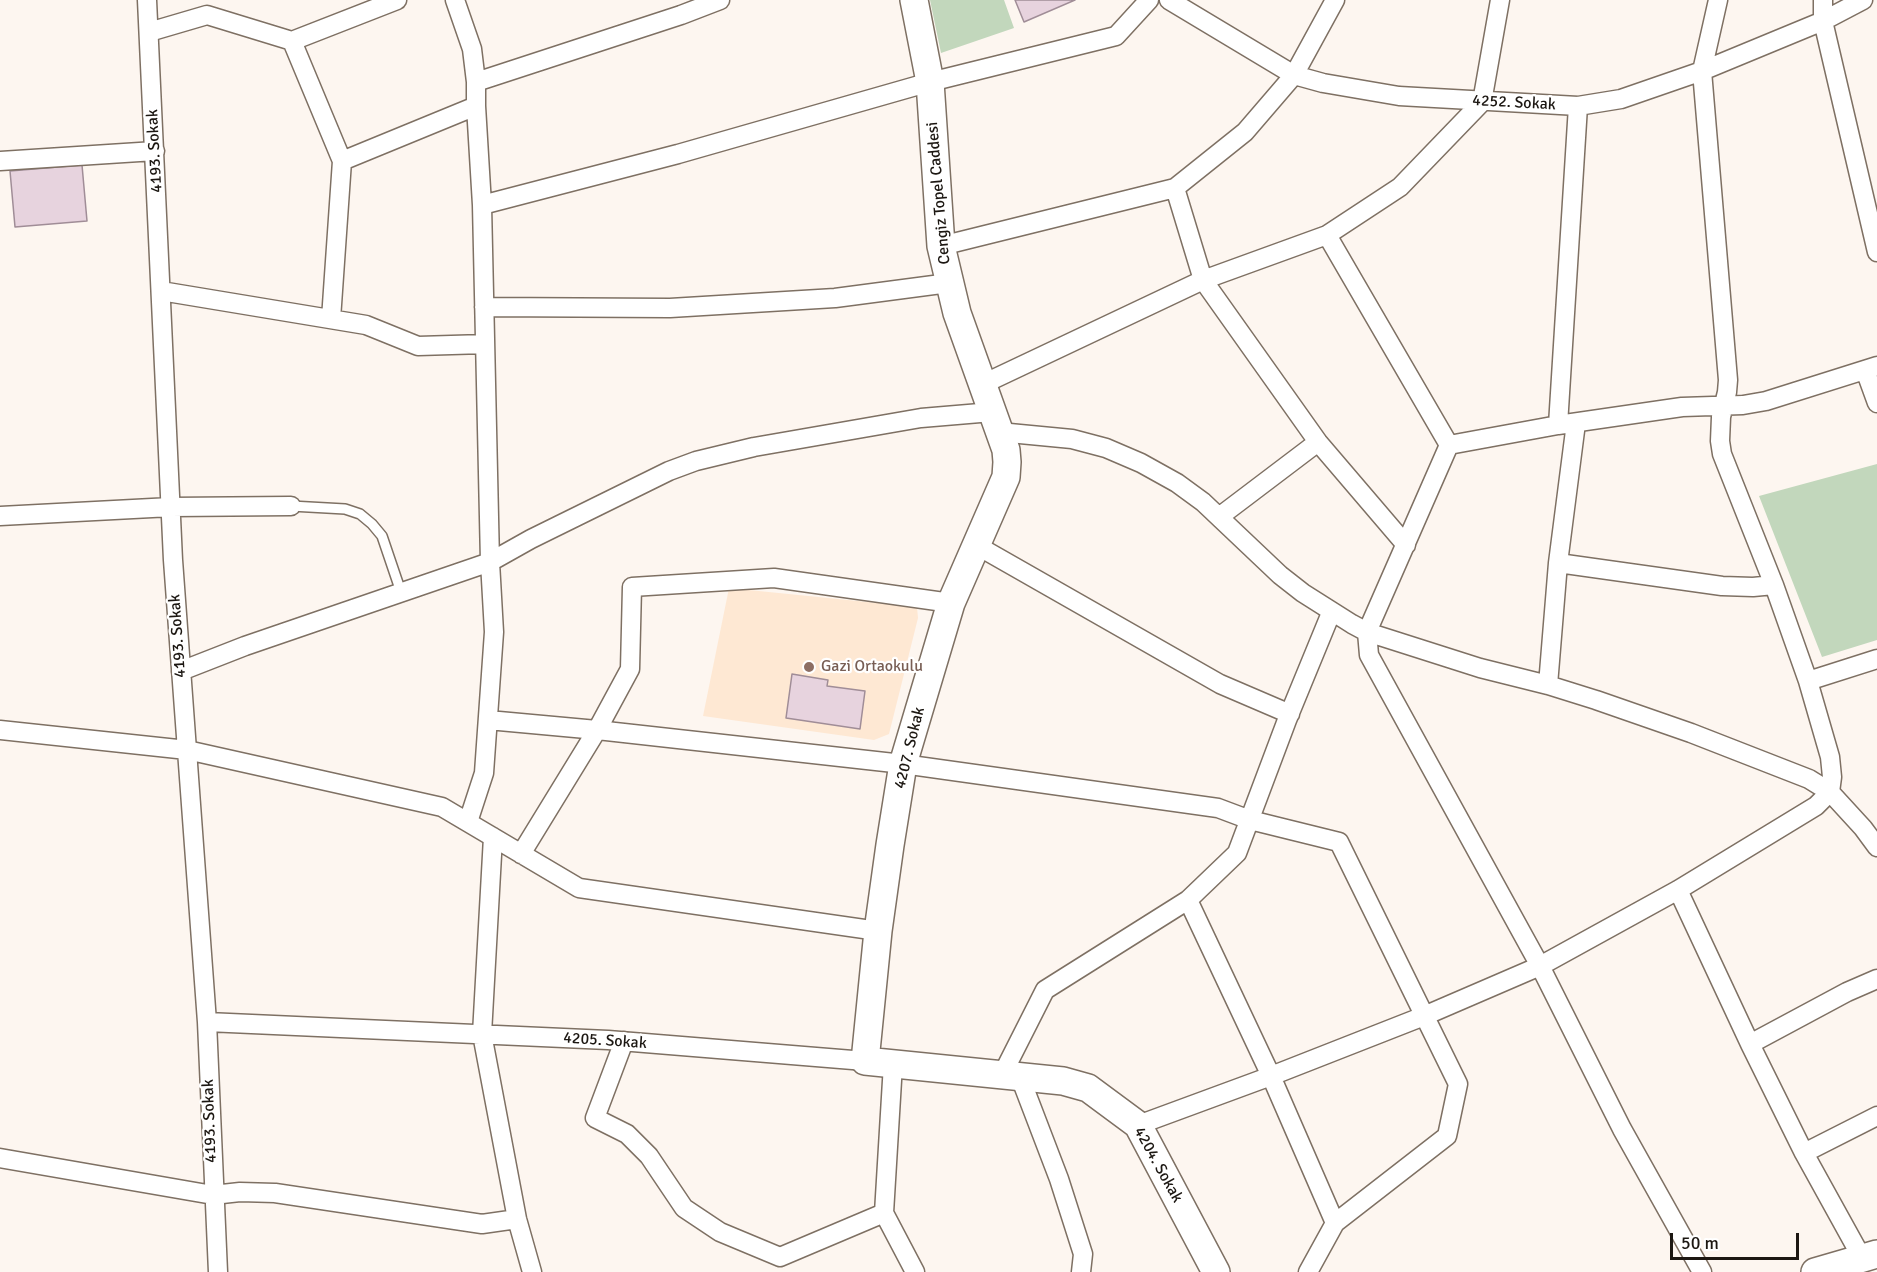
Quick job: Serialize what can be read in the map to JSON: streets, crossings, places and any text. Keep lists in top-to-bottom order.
{
  "streets": {
    "street": [
      "4252. Sokak",
      "4193. Sokak",
      "Cengiz Topel Caddesi",
      "4207. Sokak",
      "4205. Sokak",
      "4204. Sokak"
    ]
  },
  "crossings": [
    ["4193. Sokak", "4205. Sokak"],
    ["Cengiz Topel Caddesi", "4207. Sokak"],
    ["4207. Sokak", "4205. Sokak"],
    ["4205. Sokak", "4204. Sokak"]
  ],
  "places": ["Gazi Ortaokulu"],
  "scale_bar": "50 m"
}
